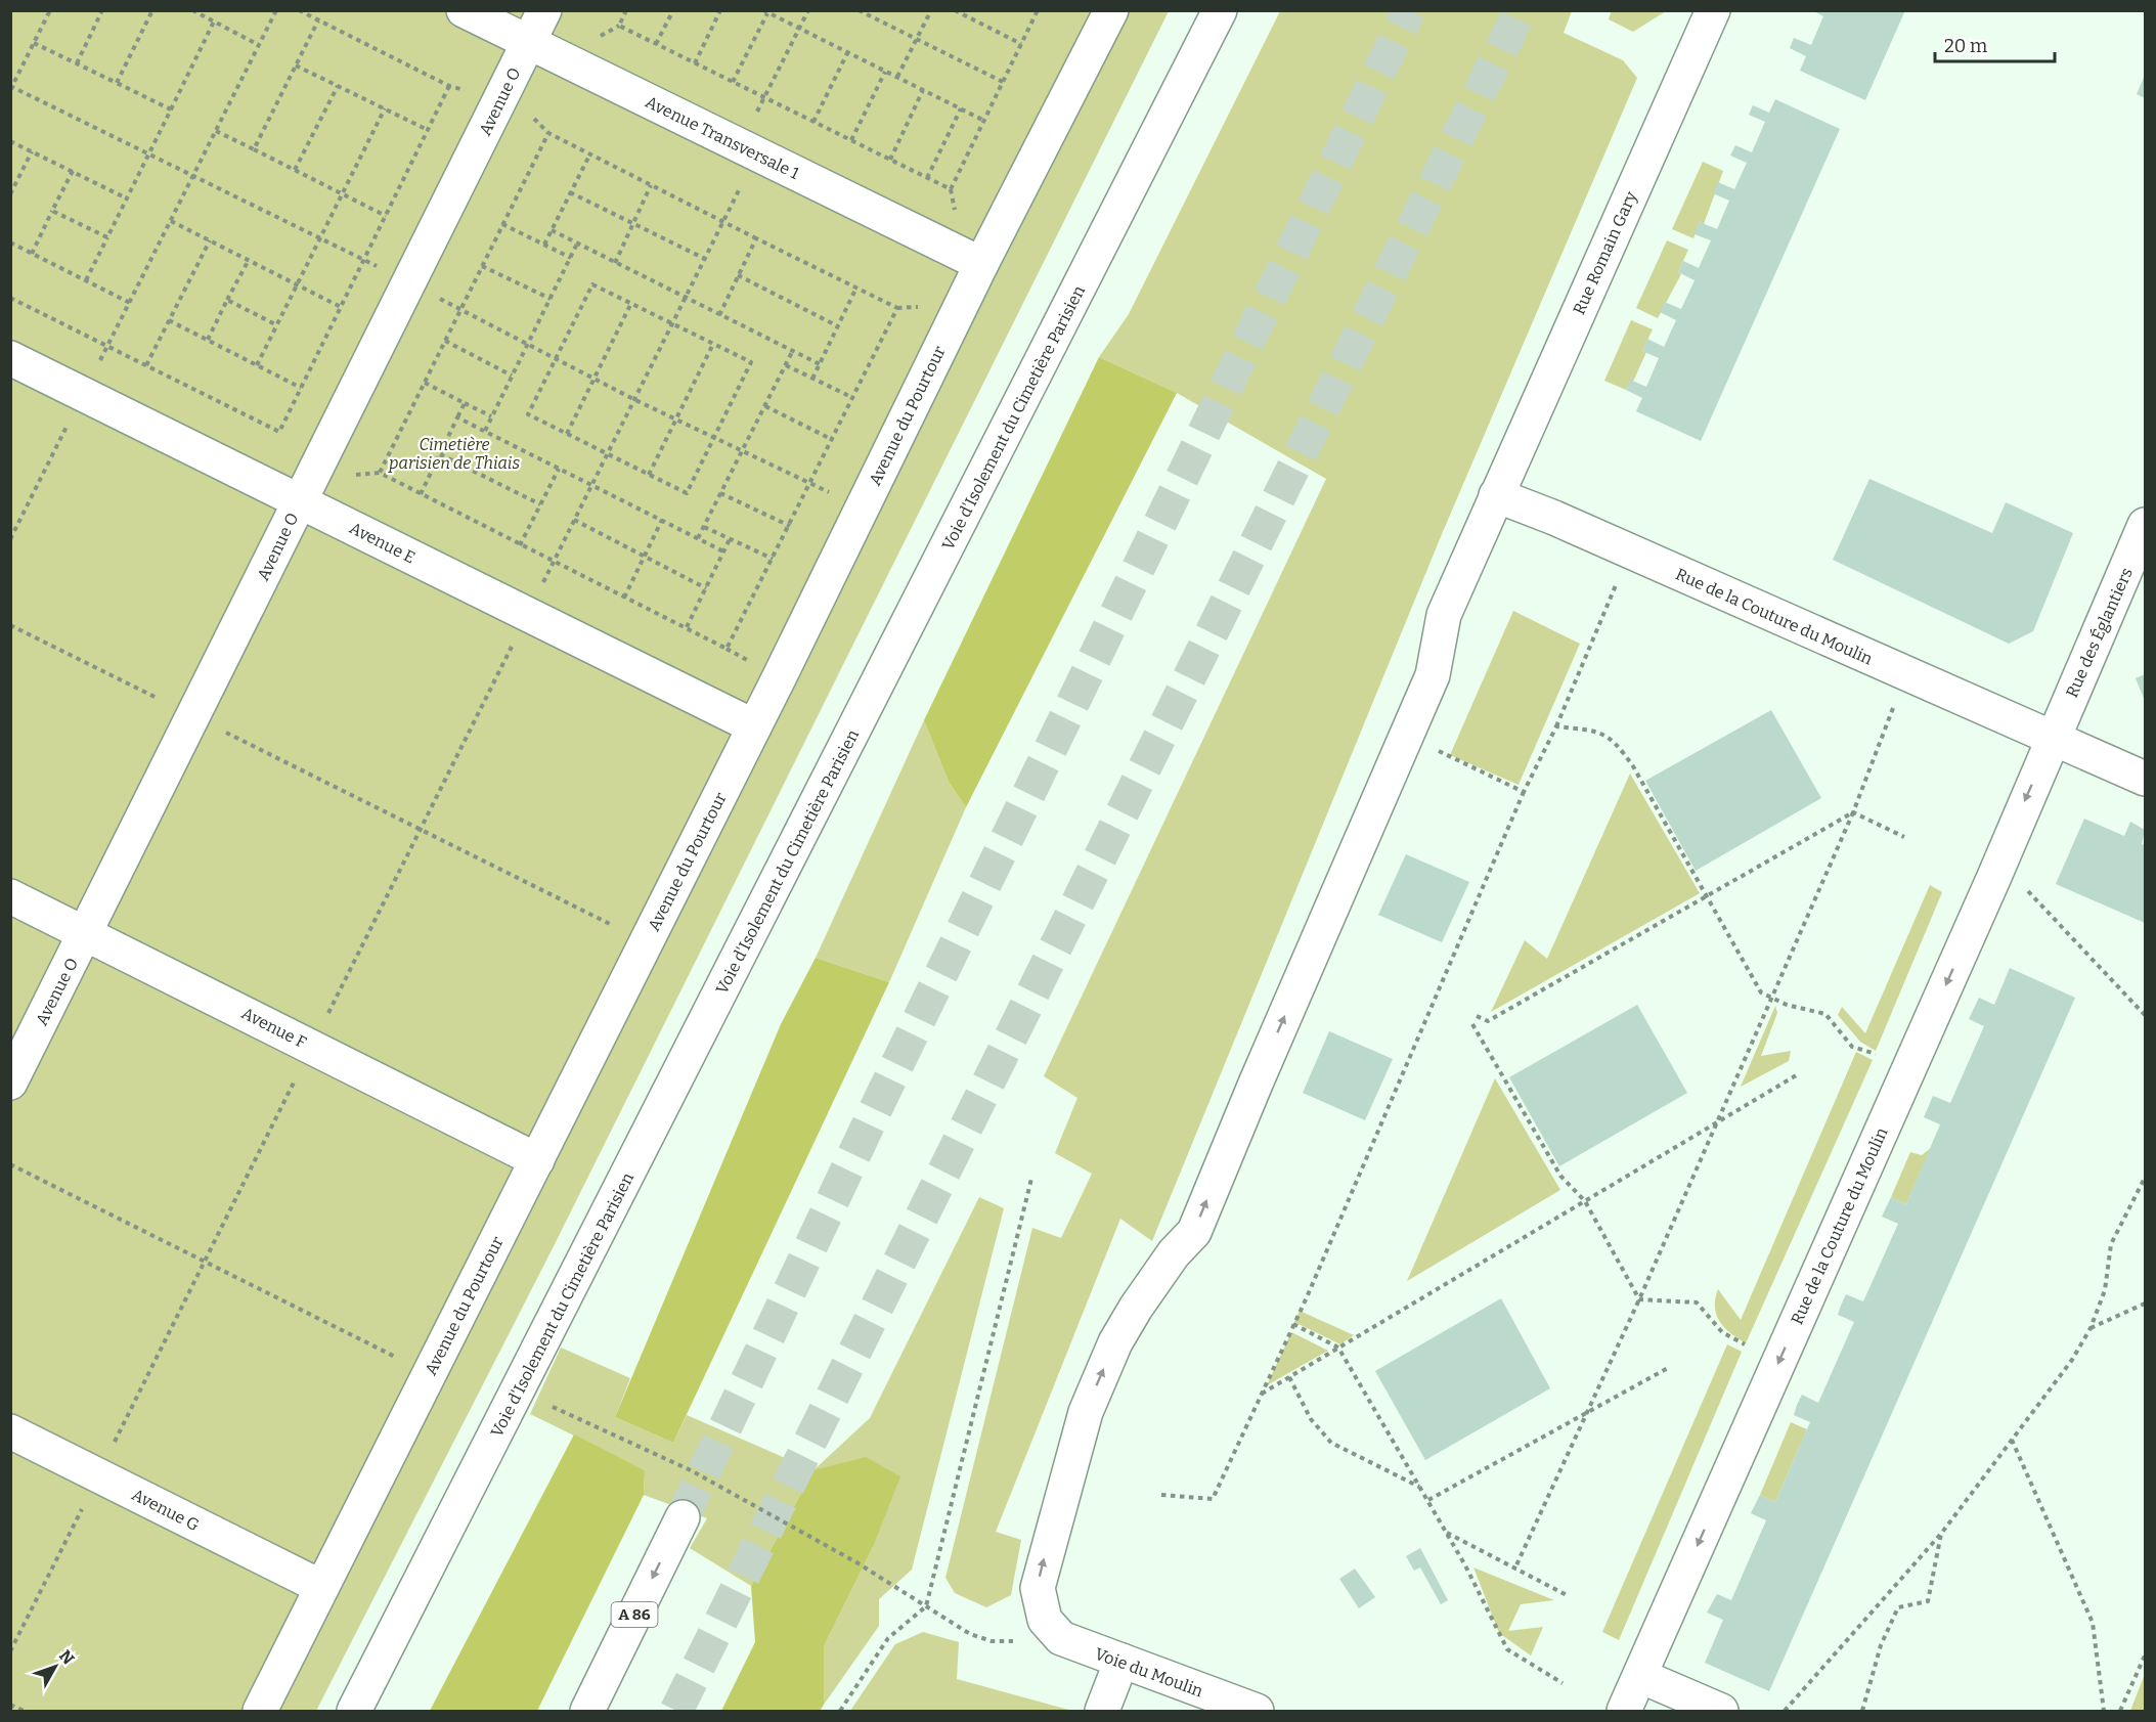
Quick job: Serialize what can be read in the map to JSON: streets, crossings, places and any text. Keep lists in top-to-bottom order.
{
  "streets": {
    "main road": [
      "Avenue O",
      "Avenue Transversale 1",
      "Rue Romain Gary",
      "Avenue du Pourtour",
      "Voie d'Isolement du Cimetière Parisien",
      "Avenue E",
      "Rue de la Couture du Moulin",
      "Rue des Églantiers",
      "Avenue F",
      "Avenue G",
      "A 86",
      "Voie du Moulin"
    ]
  },
  "crossings": [
    ["Avenue O", "Avenue Transversale 1"],
    ["Avenue O", "Avenue E"],
    ["Avenue O", "Avenue F"],
    ["Avenue Transversale 1", "Avenue du Pourtour"],
    ["Rue Romain Gary", "Rue de la Couture du Moulin"],
    ["Rue Romain Gary", "Voie du Moulin"],
    ["Avenue du Pourtour", "Avenue E"],
    ["Avenue du Pourtour", "Avenue F"],
    ["Avenue du Pourtour", "Avenue G"],
    ["Rue de la Couture du Moulin", "Rue des Églantiers"]
  ],
  "one_way": ["Rue Romain Gary", "Rue de la Couture du Moulin"],
  "parks": ["Cimetière parisien de Thiais"],
  "scale_bar": "20 m",
  "north": "top right"
}
